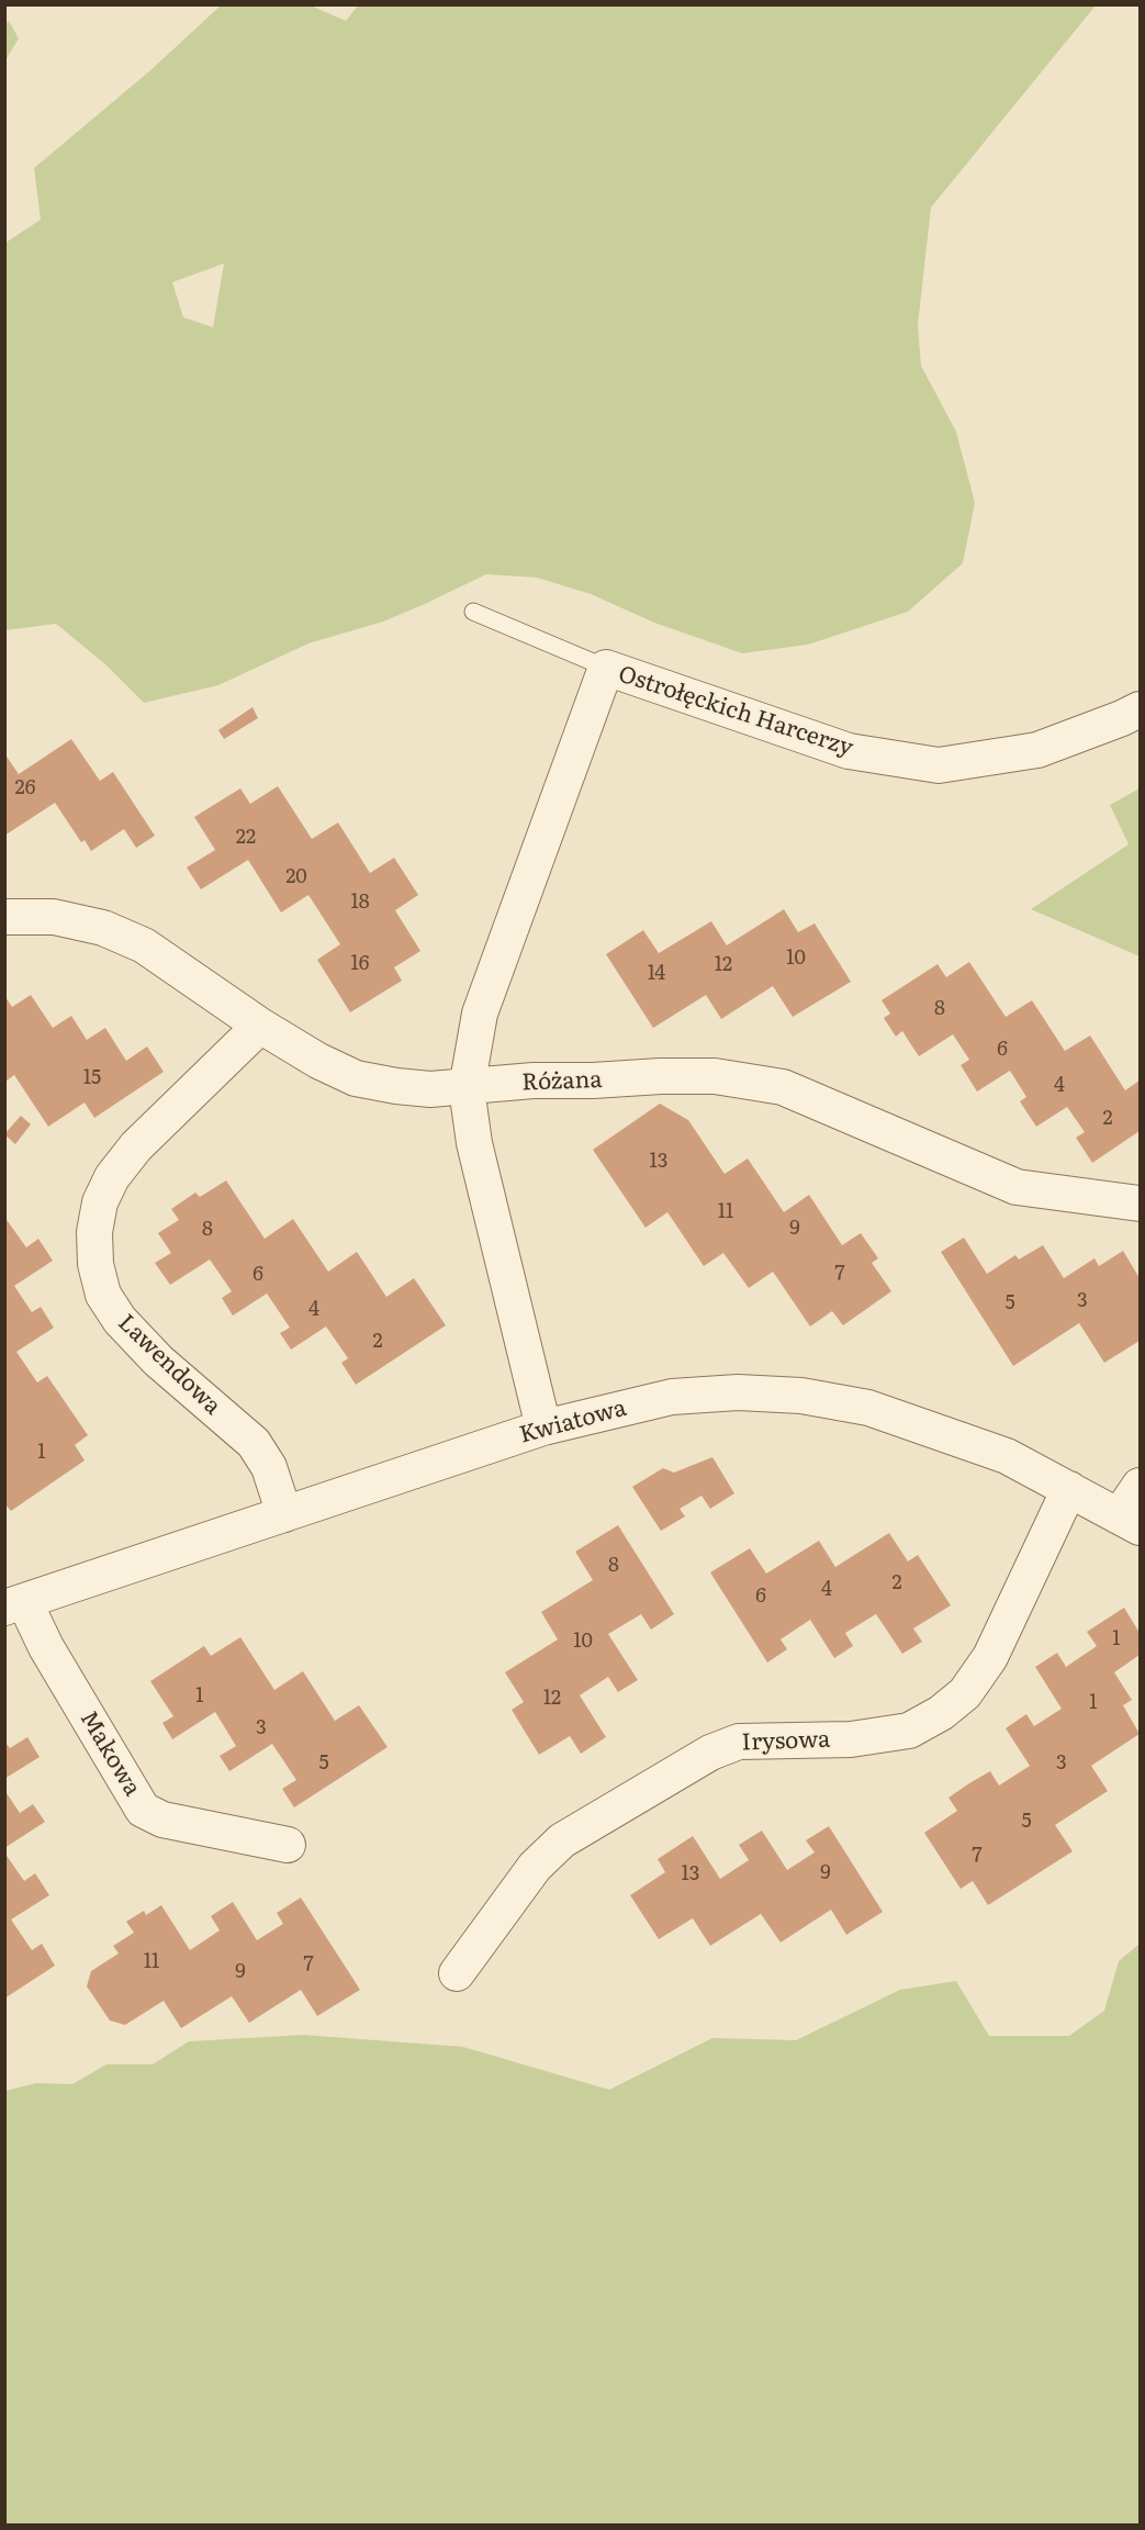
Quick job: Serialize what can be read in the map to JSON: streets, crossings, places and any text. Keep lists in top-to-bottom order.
{
  "streets": {
    "street": [
      "Ostrołęckich Harcerzy",
      "Różana",
      "Lawendowa",
      "Kwiatowa",
      "Irysowa",
      "Makowa"
    ]
  },
  "crossings": [
    ["Ostrołęckich Harcerzy", "Różana"],
    ["Ostrołęckich Harcerzy", "Kwiatowa"],
    ["Różana", "Lawendowa"],
    ["Lawendowa", "Kwiatowa"],
    ["Kwiatowa", "Irysowa"],
    ["Kwiatowa", "Makowa"]
  ],
  "house_numbers": [
    "26",
    "22",
    "20",
    "18",
    "10",
    "16",
    "12",
    "14",
    "8",
    "6",
    "15",
    "4",
    "2",
    "13",
    "11",
    "9",
    "8",
    "7",
    "6",
    "3",
    "5",
    "4",
    "2",
    "1",
    "8",
    "2",
    "4",
    "6",
    "1",
    "10",
    "1",
    "12",
    "1",
    "3",
    "5",
    "3",
    "5",
    "7",
    "9",
    "13",
    "11",
    "7",
    "9"
  ]
}
